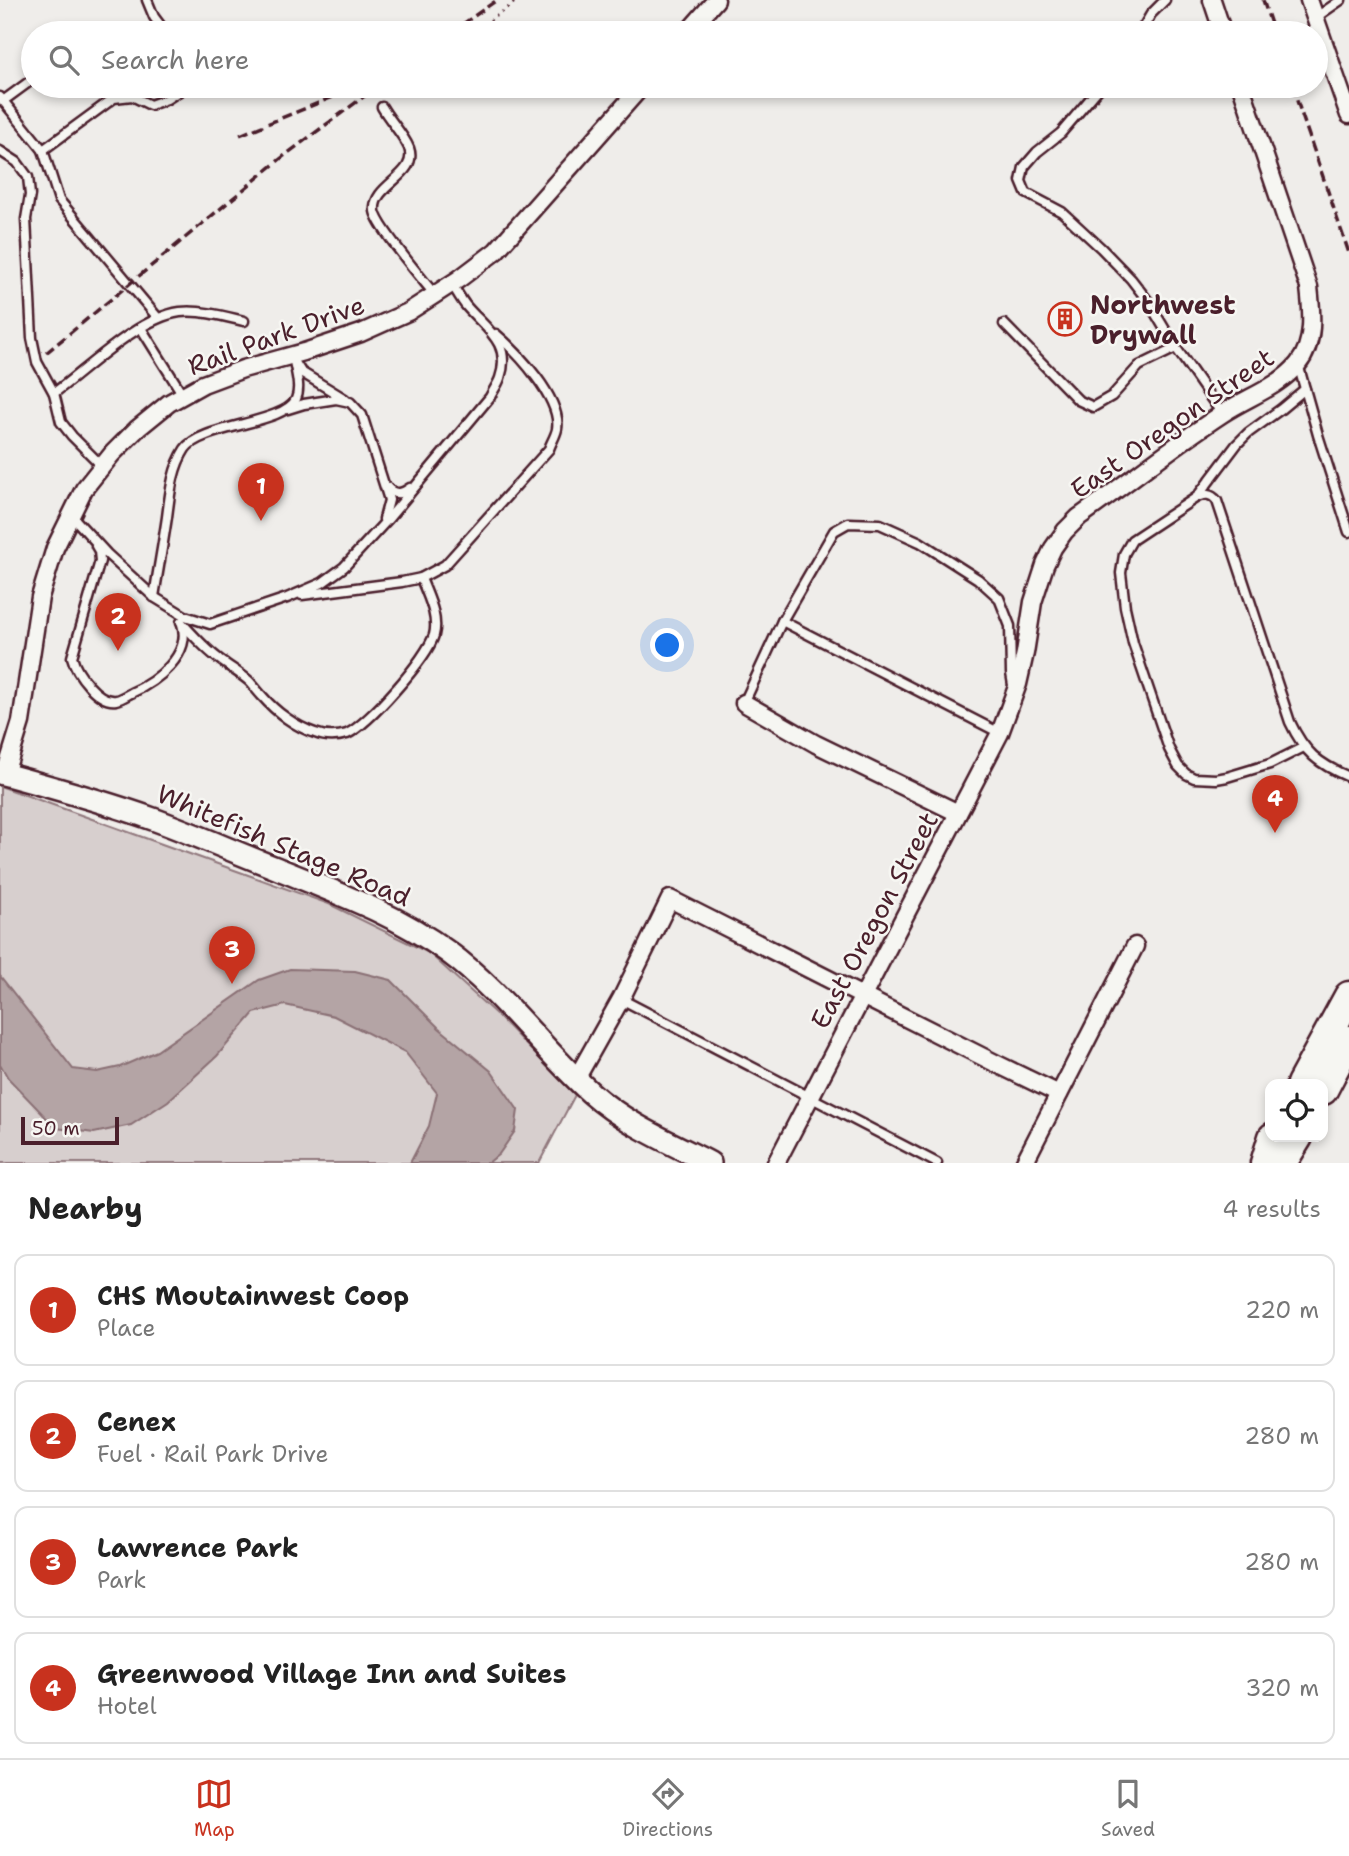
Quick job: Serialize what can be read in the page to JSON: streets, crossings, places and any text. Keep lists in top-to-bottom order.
{
  "streets": {
    "main road": ["Whitefish Stage Road"],
    "street": ["Rail Park Drive", "East Oregon Street"]
  },
  "crossings": [
    ["Rail Park Drive", "Whitefish Stage Road"]
  ],
  "places": {
    "building": ["Northwest Drywall"]
  },
  "scale_bar": "50 m",
  "page": {
    "search": "Search here",
    "pins": [
      "1",
      "2",
      "4",
      "3"
    ],
    "scale": "50 m",
    "heading": ["Nearby", "4 results"],
    "list": [
      {
        "mark": "1",
        "name": "CHS Moutainwest Coop",
        "note": "Place",
        "value": "220 m"
      },
      {
        "mark": "2",
        "name": "Cenex",
        "note": "Fuel · Rail Park Drive",
        "value": "280 m"
      },
      {
        "mark": "3",
        "name": "Lawrence Park",
        "note": "Park",
        "value": "280 m"
      },
      {
        "mark": "4",
        "name": "Greenwood Village Inn and Suites",
        "note": "Hotel",
        "value": "320 m"
      }
    ],
    "nav": ["Map", "Directions", "Saved"]
  }
}
